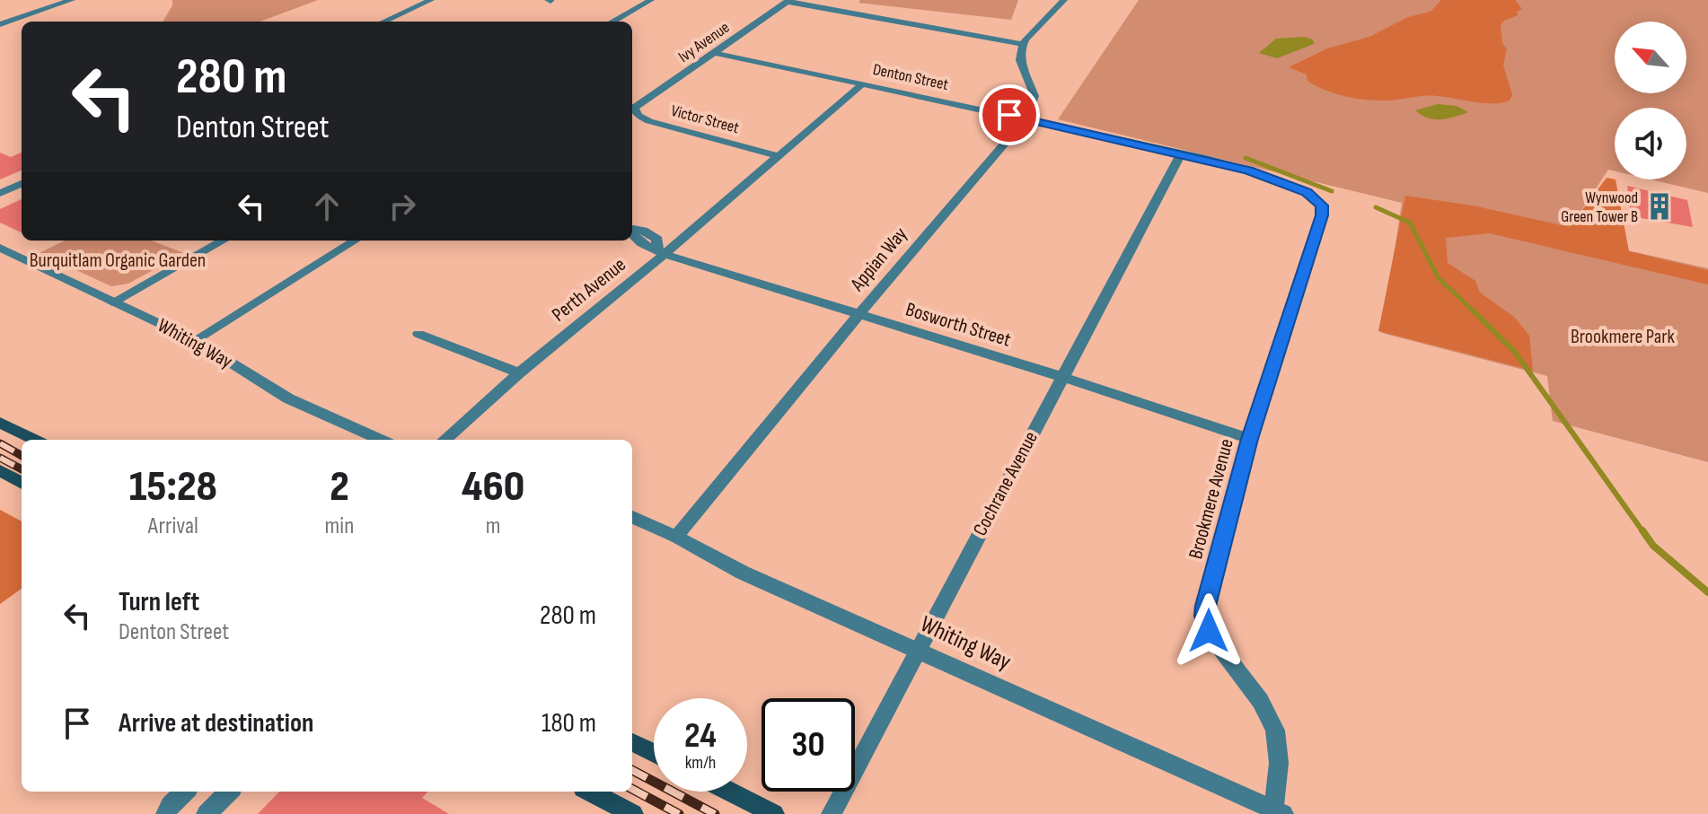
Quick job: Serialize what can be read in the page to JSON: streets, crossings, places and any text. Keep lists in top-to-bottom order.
{
  "streets": {
    "street": [
      "Ivy Avenue",
      "Denton Street",
      "Victor Street",
      "Appian Way",
      "Perth Avenue",
      "Bosworth Street",
      "Whiting Way",
      "Cochrane Avenue",
      "Brookmere Avenue"
    ]
  },
  "crossings": [
    ["Ivy Avenue", "Denton Street"],
    ["Denton Street", "Appian Way"],
    ["Denton Street", "Perth Avenue"],
    ["Denton Street", "Cochrane Avenue"],
    ["Denton Street", "Brookmere Avenue"],
    ["Victor Street", "Perth Avenue"],
    ["Appian Way", "Bosworth Street"],
    ["Appian Way", "Whiting Way"],
    ["Perth Avenue", "Bosworth Street"],
    ["Bosworth Street", "Cochrane Avenue"],
    ["Bosworth Street", "Brookmere Avenue"],
    ["Whiting Way", "Cochrane Avenue"],
    ["Whiting Way", "Brookmere Avenue"]
  ],
  "parks": ["Burquitlam Organic Garden", "Brookmere Park"],
  "places": {
    "building": ["Wynwood Green Tower B"]
  },
  "north": "top left",
  "page": {
    "turn": ["280 m", "Denton Street"],
    "eta": [
      "15:28",
      "Arrival",
      "2",
      "min",
      "460",
      "m"
    ],
    "list": [
      {
        "name": "Turn left",
        "note": "Denton Street",
        "value": "280 m"
      },
      {
        "name": "Arrive at destination",
        "value": "180 m"
      }
    ],
    "speed": "24 km/h",
    "limit": "30"
  }
}
